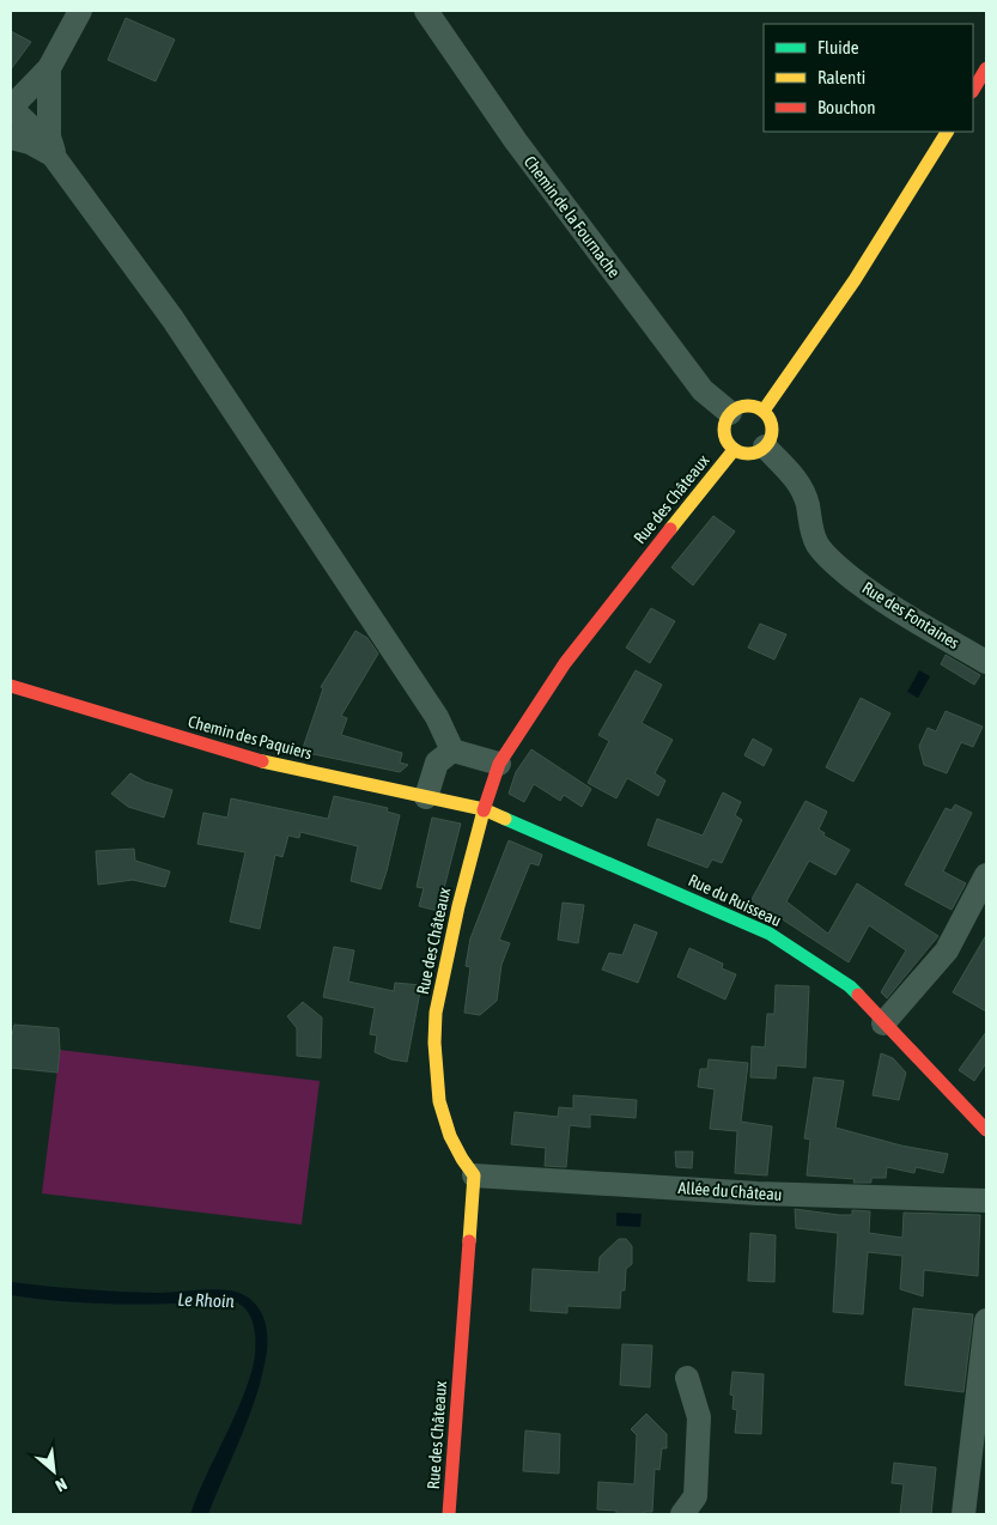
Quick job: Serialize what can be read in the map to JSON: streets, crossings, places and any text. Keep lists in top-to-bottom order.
{
  "streets": {
    "street": [
      "Chemin de la Fournache",
      "Rue des Châteaux",
      "Rue des Fontaines",
      "Chemin des Paquiers",
      "Rue du Ruisseau",
      "Allée du Château"
    ]
  },
  "crossings": [
    ["Chemin de la Fournache", "Rue des Châteaux"],
    ["Chemin de la Fournache", "Rue des Fontaines"],
    ["Rue des Châteaux", "Rue des Fontaines"],
    ["Rue des Châteaux", "Chemin des Paquiers"],
    ["Rue des Châteaux", "Rue du Ruisseau"],
    ["Rue des Châteaux", "Allée du Château"],
    ["Chemin des Paquiers", "Rue du Ruisseau"]
  ],
  "water": ["Le Rhoin"],
  "legend": ["Fluide", "Ralenti", "Bouchon"],
  "north": "bottom right"
}
